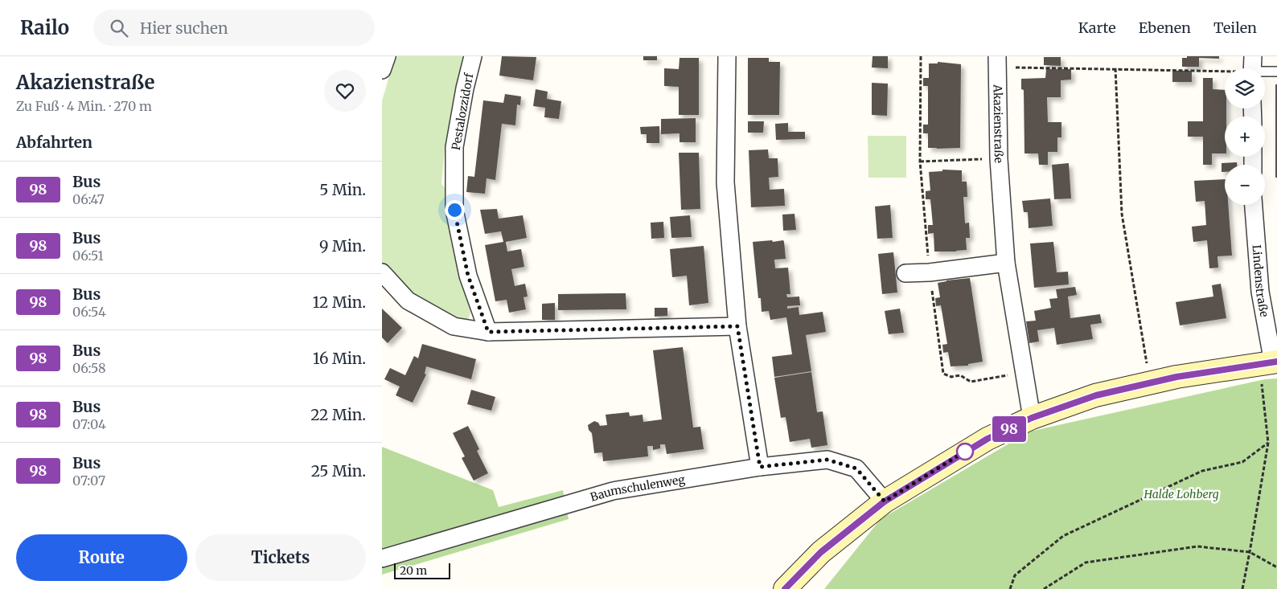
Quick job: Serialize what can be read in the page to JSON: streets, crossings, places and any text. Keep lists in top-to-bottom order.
{
  "streets": {
    "street": [
      "Pestalozzidorf",
      "Akazienstraße",
      "Lindenstraße",
      "Baumschulenweg"
    ]
  },
  "parks": ["Halde Lohberg"],
  "lines": ["bus line 98"],
  "scale_bar": "20 m",
  "page": {
    "header": "Railo",
    "search": "Hier suchen",
    "nav": ["Karte", "Ebenen", "Teilen"],
    "heading": [
      ["Akazienstraße", "Zu Fuß · 4 Min. · 270 m"],
      "Abfahrten"
    ],
    "on_map": "98",
    "map_buttons": ["+", "−"],
    "list": [
      {
        "mark": "98",
        "name": "Bus",
        "note": "06:47",
        "value": "5 Min."
      },
      {
        "mark": "98",
        "name": "Bus",
        "note": "06:51",
        "value": "9 Min."
      },
      {
        "mark": "98",
        "name": "Bus",
        "note": "06:54",
        "value": "12 Min."
      },
      {
        "mark": "98",
        "name": "Bus",
        "note": "06:58",
        "value": "16 Min."
      },
      {
        "mark": "98",
        "name": "Bus",
        "note": "07:04",
        "value": "22 Min."
      },
      {
        "mark": "98",
        "name": "Bus",
        "note": "07:07",
        "value": "25 Min."
      }
    ],
    "buttons": ["Route", "Tickets"],
    "scale": "20 m"
  }
}
